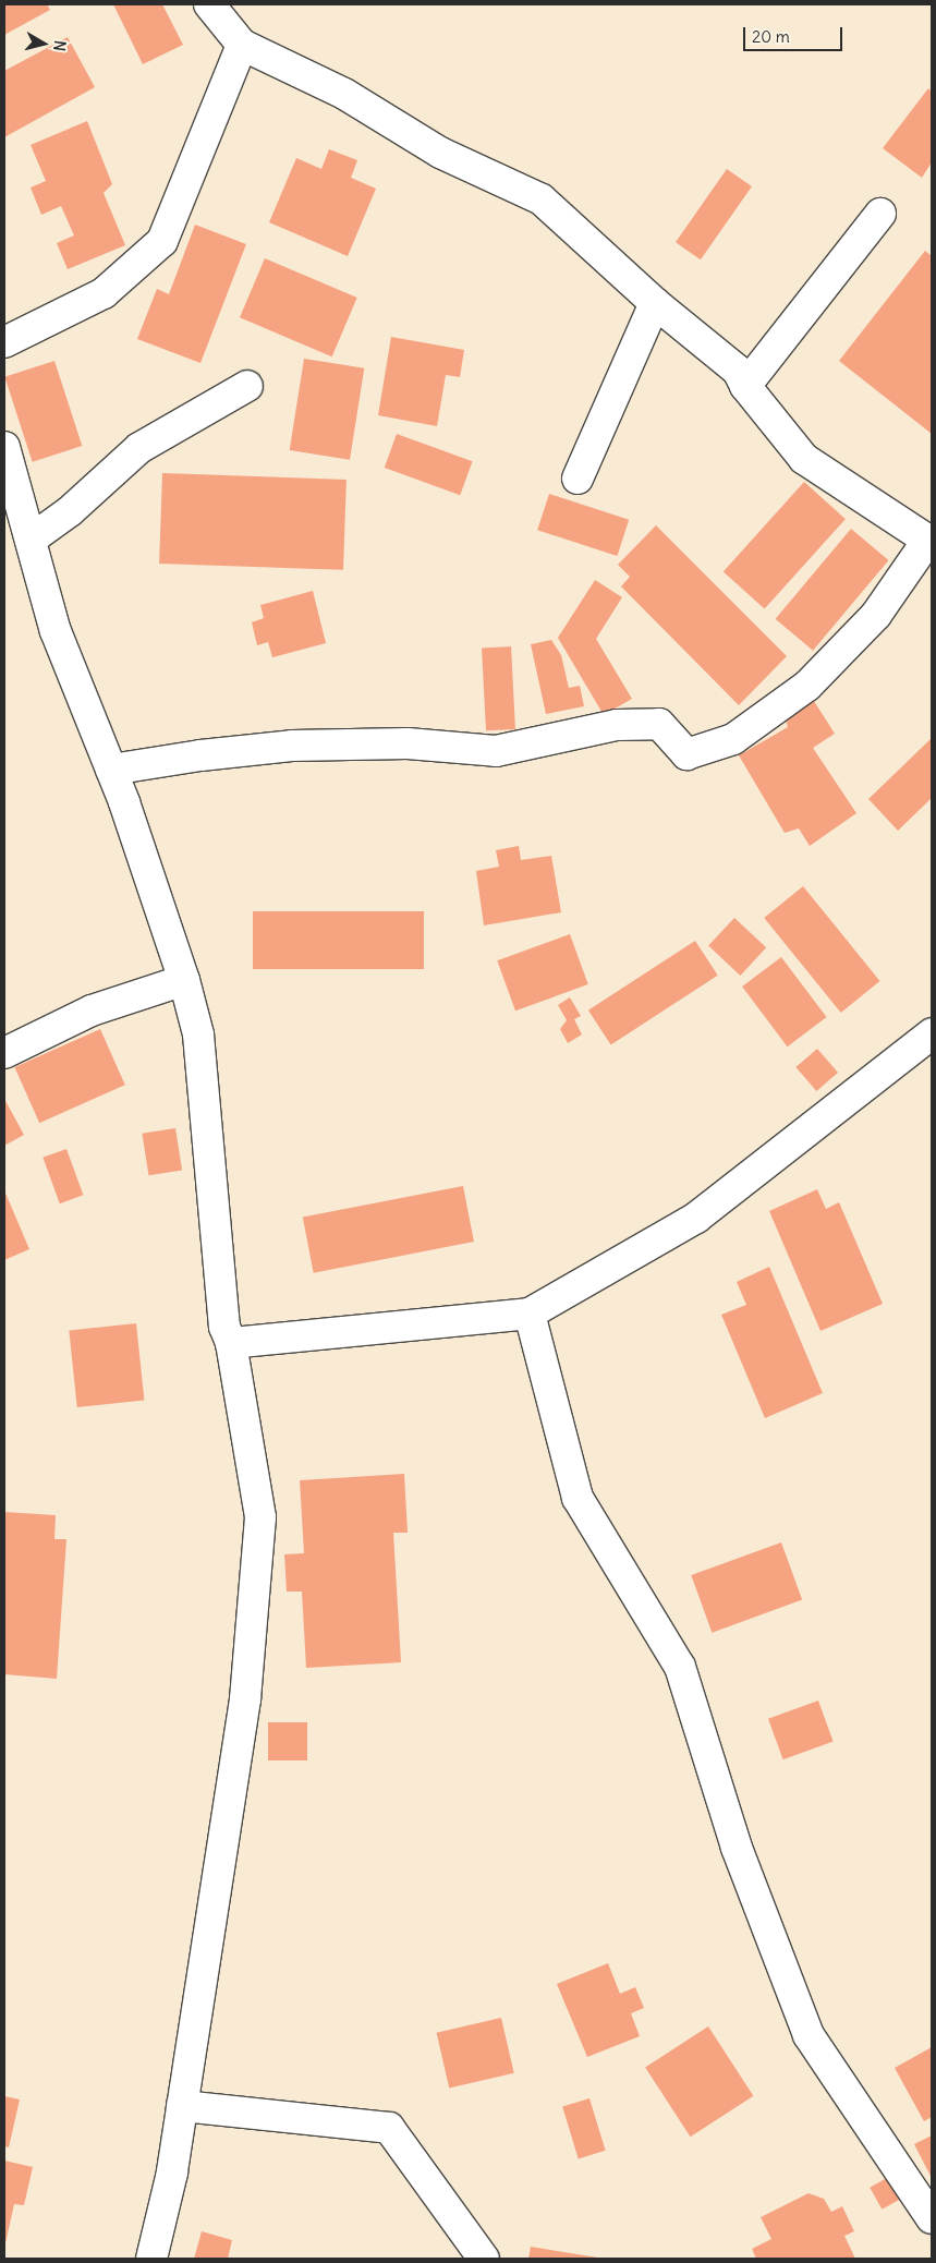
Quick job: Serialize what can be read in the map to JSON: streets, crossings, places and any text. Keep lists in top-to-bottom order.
{
  "scale_bar": "20 m",
  "north": "right"
}
